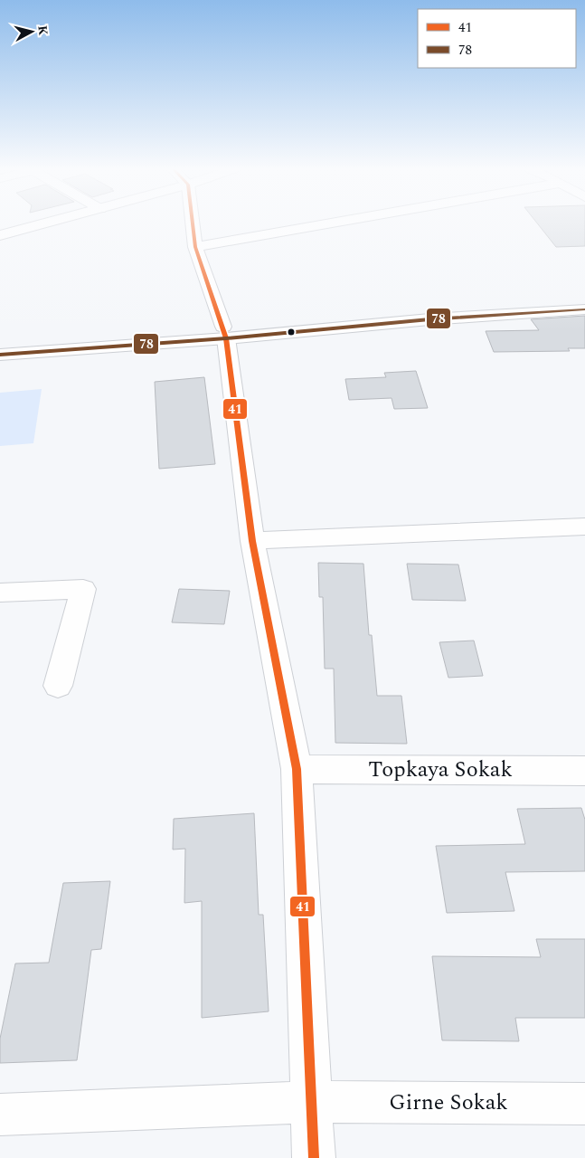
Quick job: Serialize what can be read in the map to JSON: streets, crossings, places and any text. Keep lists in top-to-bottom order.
{
  "streets": {
    "street": ["Topkaya Sokak", "Girne Sokak"]
  },
  "lines": ["transit line 41", "transit line 78"],
  "legend": ["41", "78"],
  "north": "right"
}
